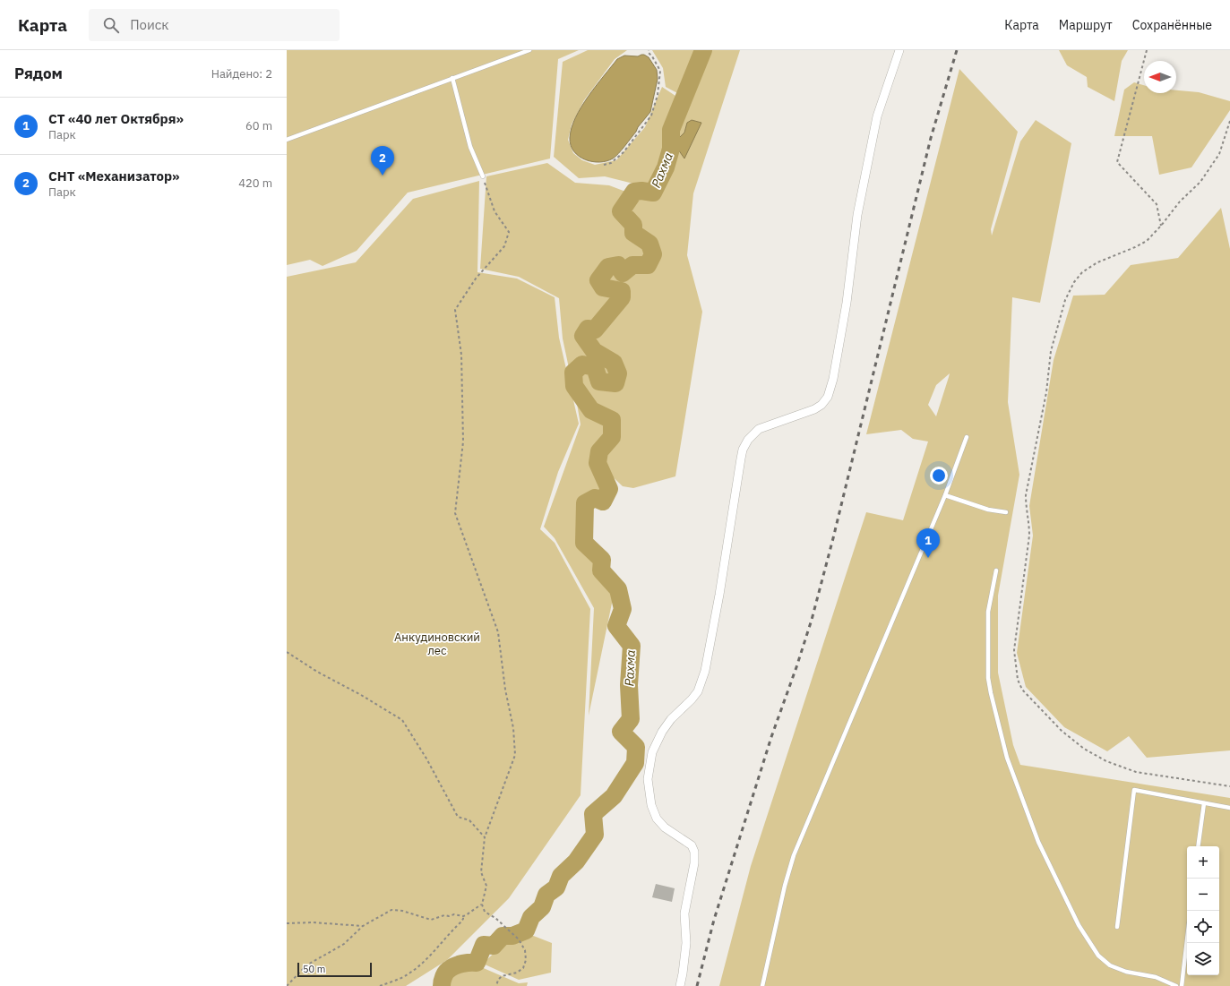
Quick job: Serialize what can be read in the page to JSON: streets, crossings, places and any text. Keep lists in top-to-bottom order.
{
  "water": ["Рахма"],
  "parks": ["Анкудиновский лес"],
  "scale_bar": "50 m",
  "north": "left",
  "page": {
    "header": "Карта",
    "search": "Поиск",
    "nav": ["Карта", "Маршрут", "Сохранённые"],
    "heading": ["Рядом", "Найдено: 2"],
    "list": [
      {
        "mark": "1",
        "name": "СТ «40 лет Октября»",
        "note": "Парк",
        "value": "60 m"
      },
      {
        "mark": "2",
        "name": "СНТ «Механизатор»",
        "note": "Парк",
        "value": "420 m"
      }
    ],
    "pins": ["2", "1"],
    "map_buttons": ["+", "−"],
    "scale": "50 m"
  }
}
